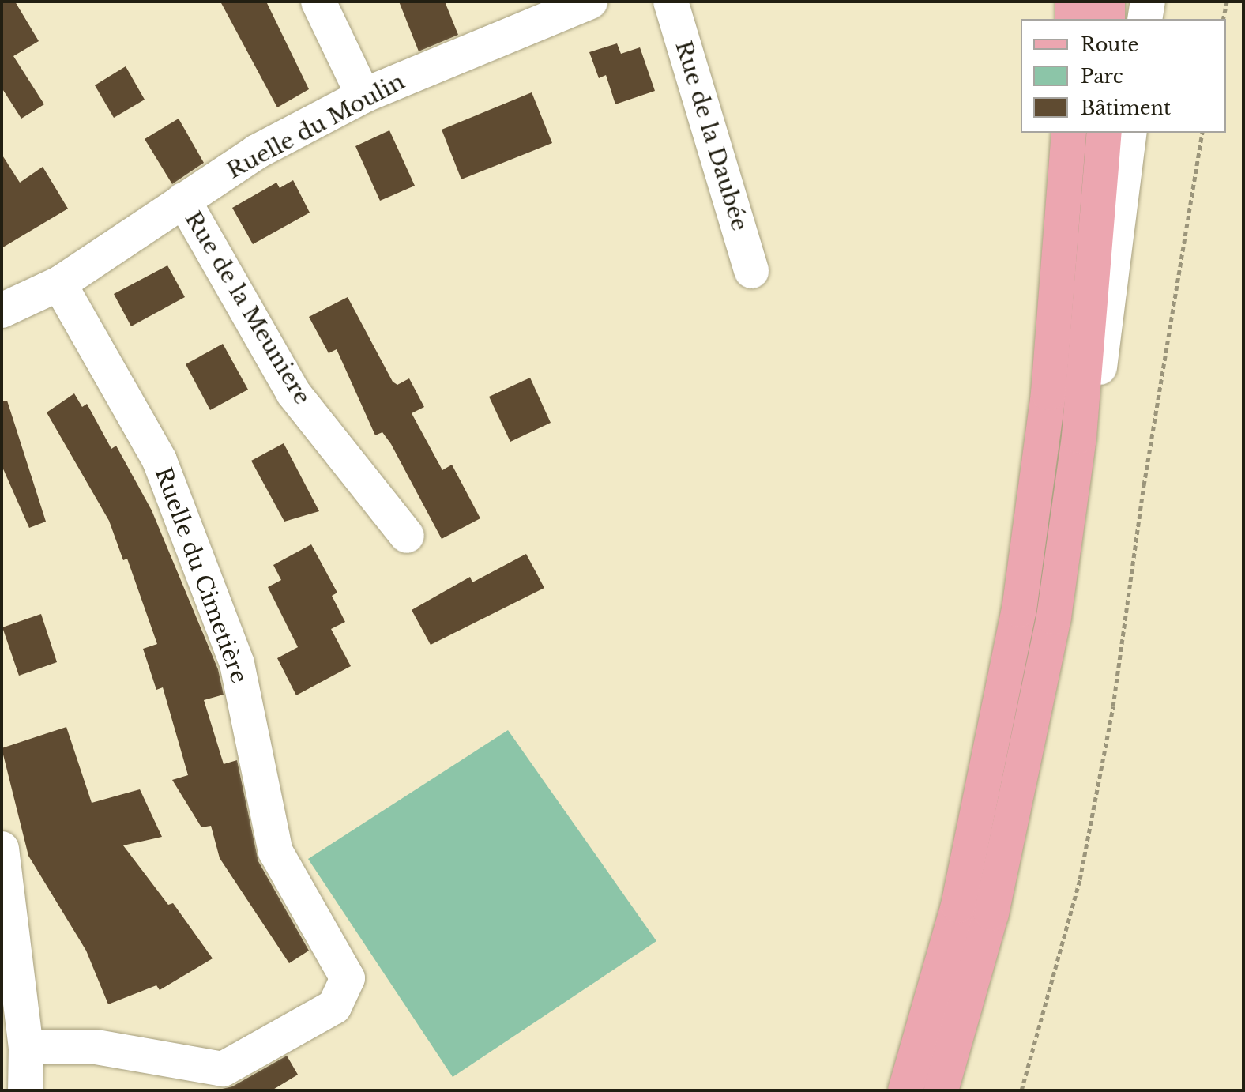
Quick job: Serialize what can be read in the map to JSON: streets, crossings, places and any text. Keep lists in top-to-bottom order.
{
  "streets": {
    "street": [
      "Ruelle du Moulin",
      "Rue de la Daubée",
      "Rue de la Meuniere",
      "Ruelle du Cimetière"
    ]
  },
  "crossings": [
    ["Ruelle du Moulin", "Rue de la Meuniere"],
    ["Ruelle du Moulin", "Ruelle du Cimetière"]
  ],
  "legend": ["Route", "Parc", "Bâtiment"]
}
